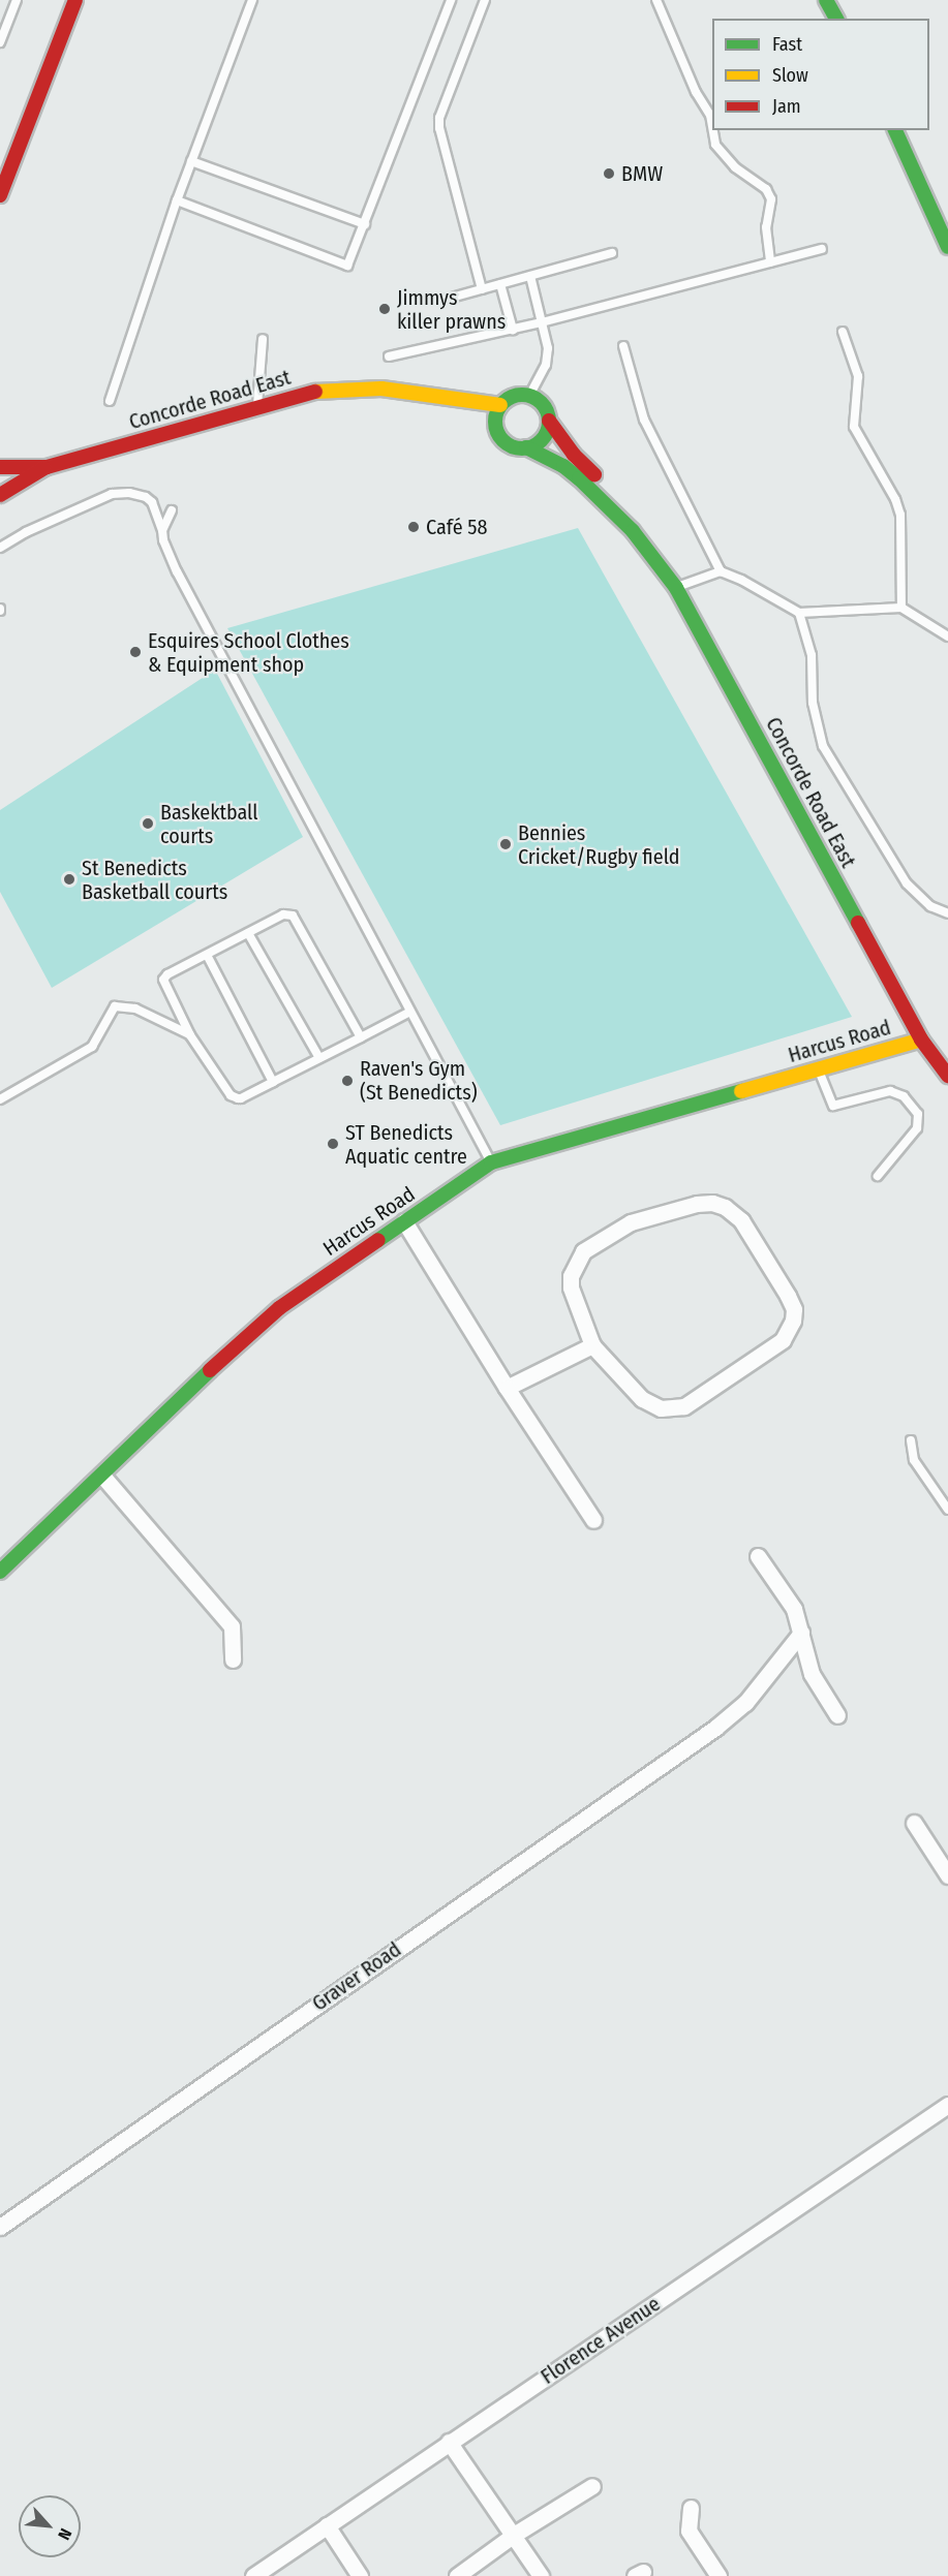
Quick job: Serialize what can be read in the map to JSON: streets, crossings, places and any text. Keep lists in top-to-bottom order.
{
  "streets": {
    "main road": ["Concorde Road East", "Harcus Road"],
    "street": ["Graver Road", "Florence Avenue"]
  },
  "crossings": [
    ["Concorde Road East", "Harcus Road"]
  ],
  "places": [
    "BMW",
    "Jimmys killer prawns",
    "Café 58",
    "Esquires School Clothes & Equipment shop",
    "Baskektball courts",
    "Bennies Cricket/Rugby field",
    "St Benedicts Basketball courts",
    "Raven's Gym (St Benedicts)",
    "ST Benedicts Aquatic centre"
  ],
  "legend": ["Fast", "Slow", "Jam"],
  "north": "bottom right"
}
